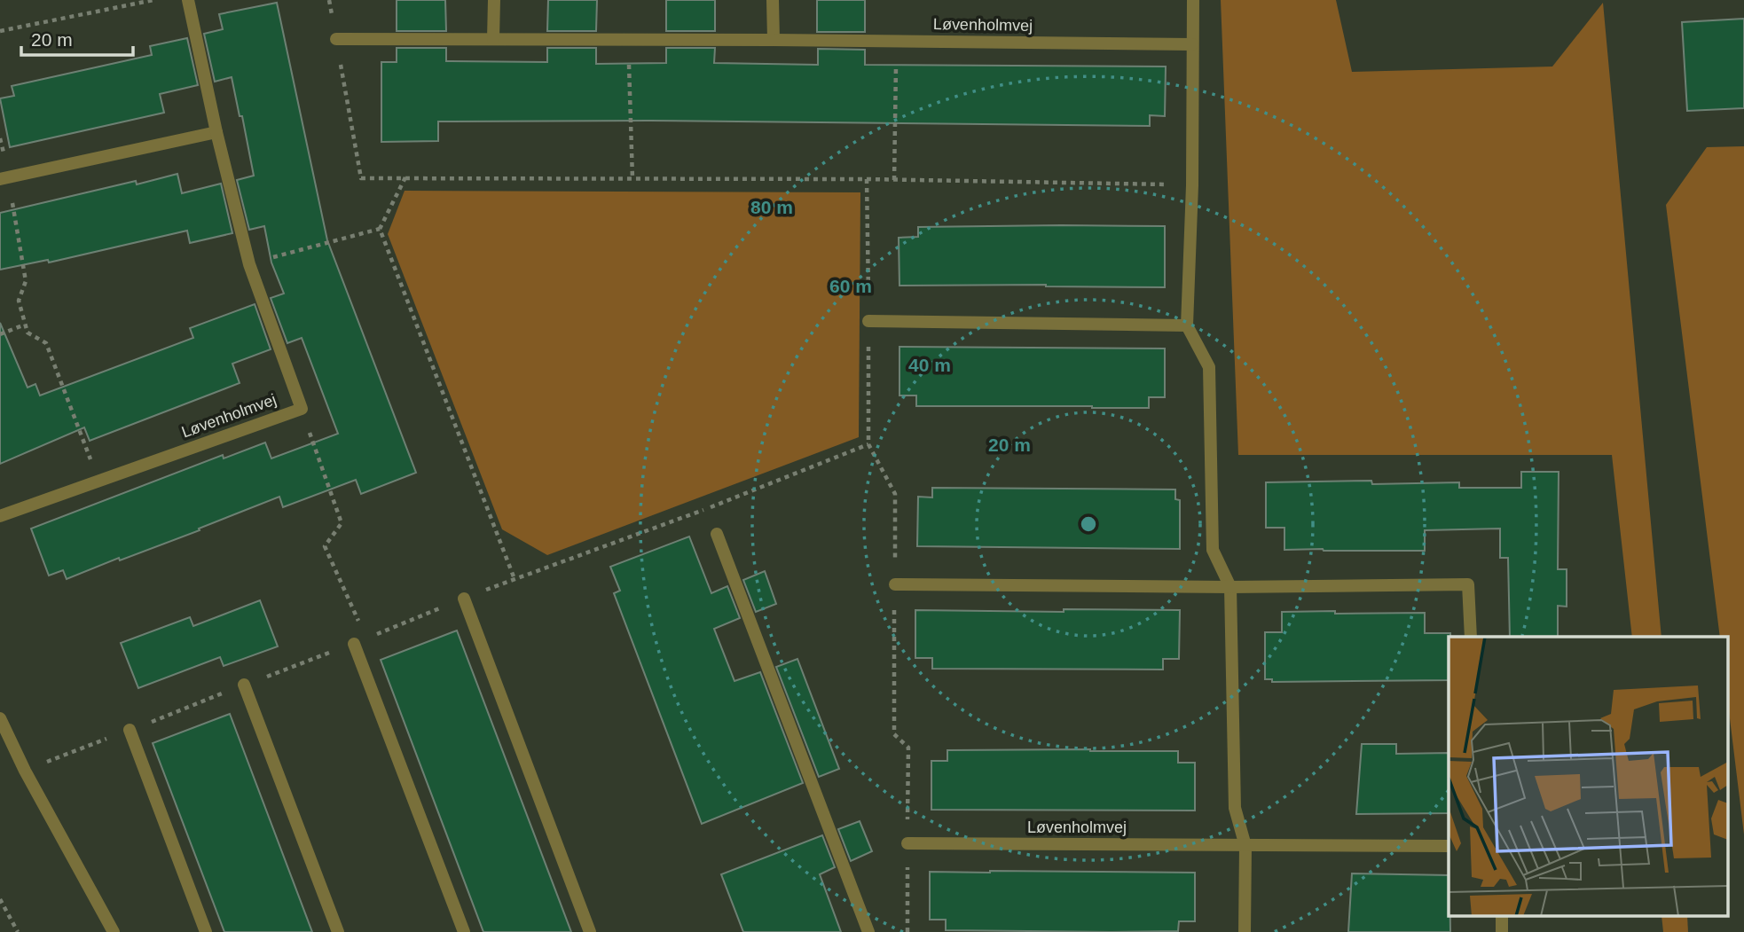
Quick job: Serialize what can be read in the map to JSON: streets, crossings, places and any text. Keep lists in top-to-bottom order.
{
  "streets": {
    "street": ["Løvenholmvej"]
  },
  "scale_bar": "20 m",
  "rings": [
    "80 m",
    "60 m",
    "40 m",
    "20 m"
  ]
}
